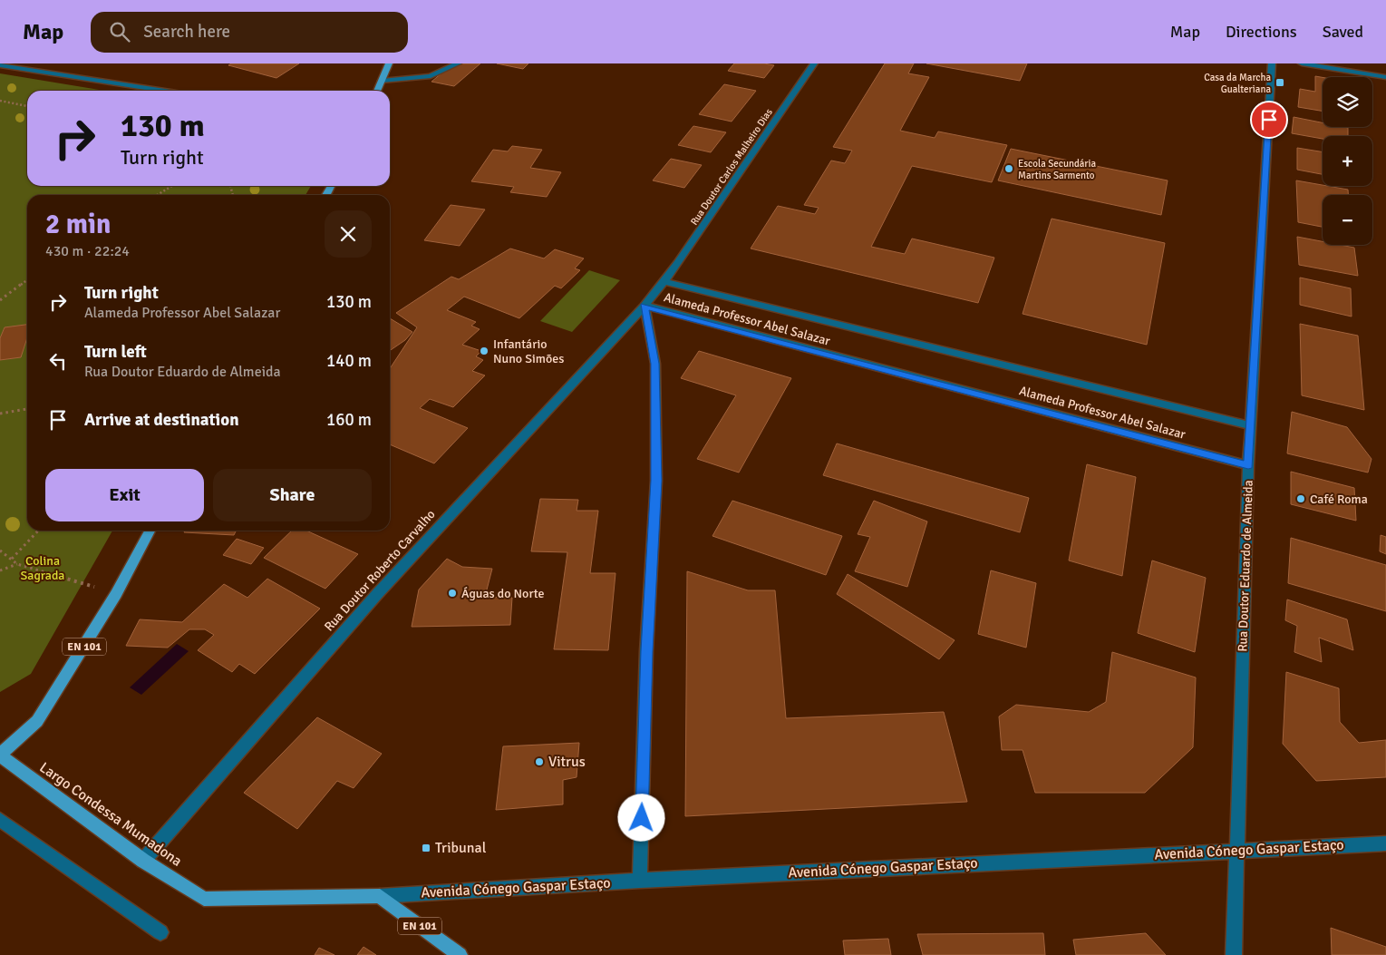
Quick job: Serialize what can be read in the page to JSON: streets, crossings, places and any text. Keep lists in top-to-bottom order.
{
  "streets": {
    "main road": ["EN 101", "Largo Condessa Mumadona"],
    "street": [
      "Rua Doutor Carlos Malheiro Dias",
      "Alameda Professor Abel Salazar",
      "Rua Doutor Eduardo de Almeida",
      "Rua Doutor Roberto Carvalho",
      "Avenida Cónego Gaspar Estaço"
    ]
  },
  "crossings": [
    ["Rua Doutor Carlos Malheiro Dias", "Alameda Professor Abel Salazar"],
    ["Alameda Professor Abel Salazar", "Rua Doutor Eduardo de Almeida"],
    ["Alameda Professor Abel Salazar", "Rua Doutor Roberto Carvalho"],
    ["Rua Doutor Eduardo de Almeida", "Avenida Cónego Gaspar Estaço"],
    ["Rua Doutor Roberto Carvalho", "Largo Condessa Mumadona"],
    ["EN 101", "Largo Condessa Mumadona"],
    ["EN 101", "Avenida Cónego Gaspar Estaço"],
    ["Largo Condessa Mumadona", "Avenida Cónego Gaspar Estaço"]
  ],
  "parks": ["Colina Sagrada"],
  "places": {
    "transit": ["Casa da Marcha Gualteriana", "Tribunal"],
    "other": [
      "Escola Secundária Martins Sarmento",
      "Infantário Nuno Simões",
      "Café Roma",
      "Águas do Norte",
      "Vitrus"
    ]
  },
  "page": {
    "header": "Map",
    "search": "Search here",
    "nav": ["Map", "Directions", "Saved"],
    "map_buttons": ["+", "−"],
    "turn": ["130 m", "Turn right"],
    "heading": ["2 min", "430 m · 22:24"],
    "list": [
      {
        "name": "Turn right",
        "note": "Alameda Professor Abel Salazar",
        "value": "130 m"
      },
      {
        "name": "Turn left",
        "note": "Rua Doutor Eduardo de Almeida",
        "value": "140 m"
      },
      {
        "name": "Arrive at destination",
        "value": "160 m"
      }
    ],
    "buttons": ["Exit", "Share"]
  }
}
